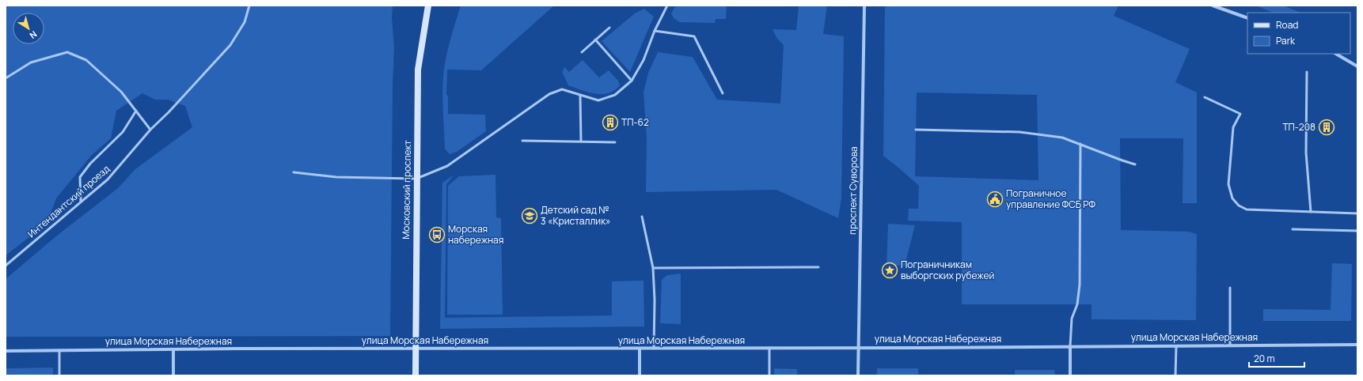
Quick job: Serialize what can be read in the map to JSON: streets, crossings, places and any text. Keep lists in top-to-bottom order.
{
  "streets": {
    "street": ["Московский проспект", "проспект Суворова", "улица Морская Набережная"],
    "lane": ["Интендантский проезд"]
  },
  "crossings": [
    ["Московский проспект", "улица Морская Набережная"],
    ["проспект Суворова", "улица Морская Набережная"]
  ],
  "places": {
    "building": ["ТП-62", "ТП-208"],
    "public building": ["Пограничное управление ФСБ РФ"],
    "school or university": ["Детский сад № 3 «Кристаллик»"],
    "bus stop": ["Морская набережная"],
    "place": ["Пограничникам выборгских рубежей"]
  },
  "legend": ["Road", "Park"],
  "scale_bar": "20 m",
  "north": "bottom right"
}
